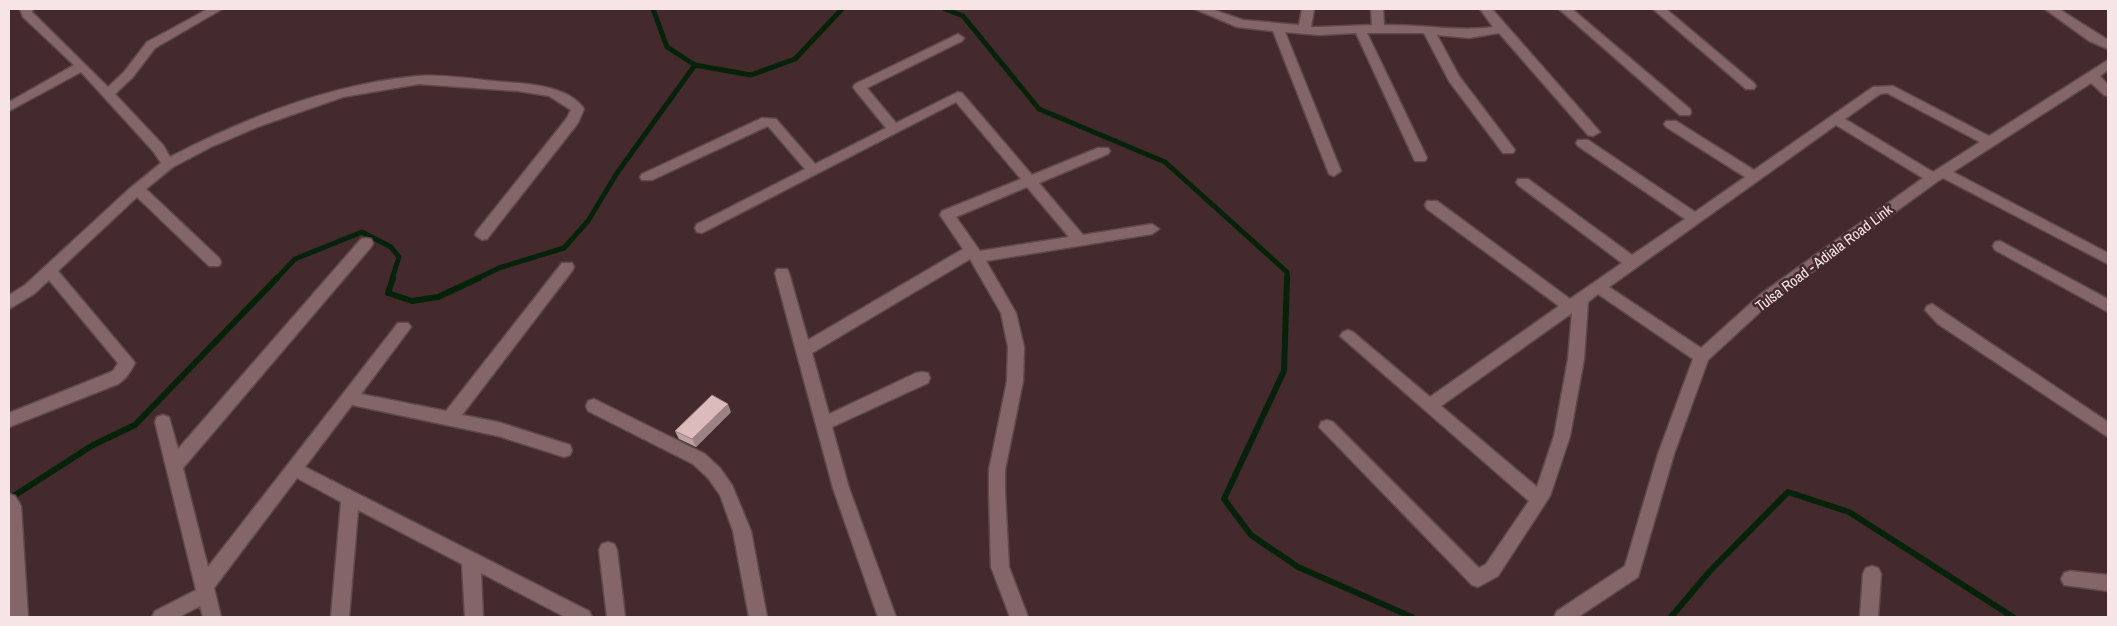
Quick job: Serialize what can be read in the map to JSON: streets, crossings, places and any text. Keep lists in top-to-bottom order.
{
  "streets": {
    "street": ["Tulsa Road - Adiala Road Link"]
  }
}
